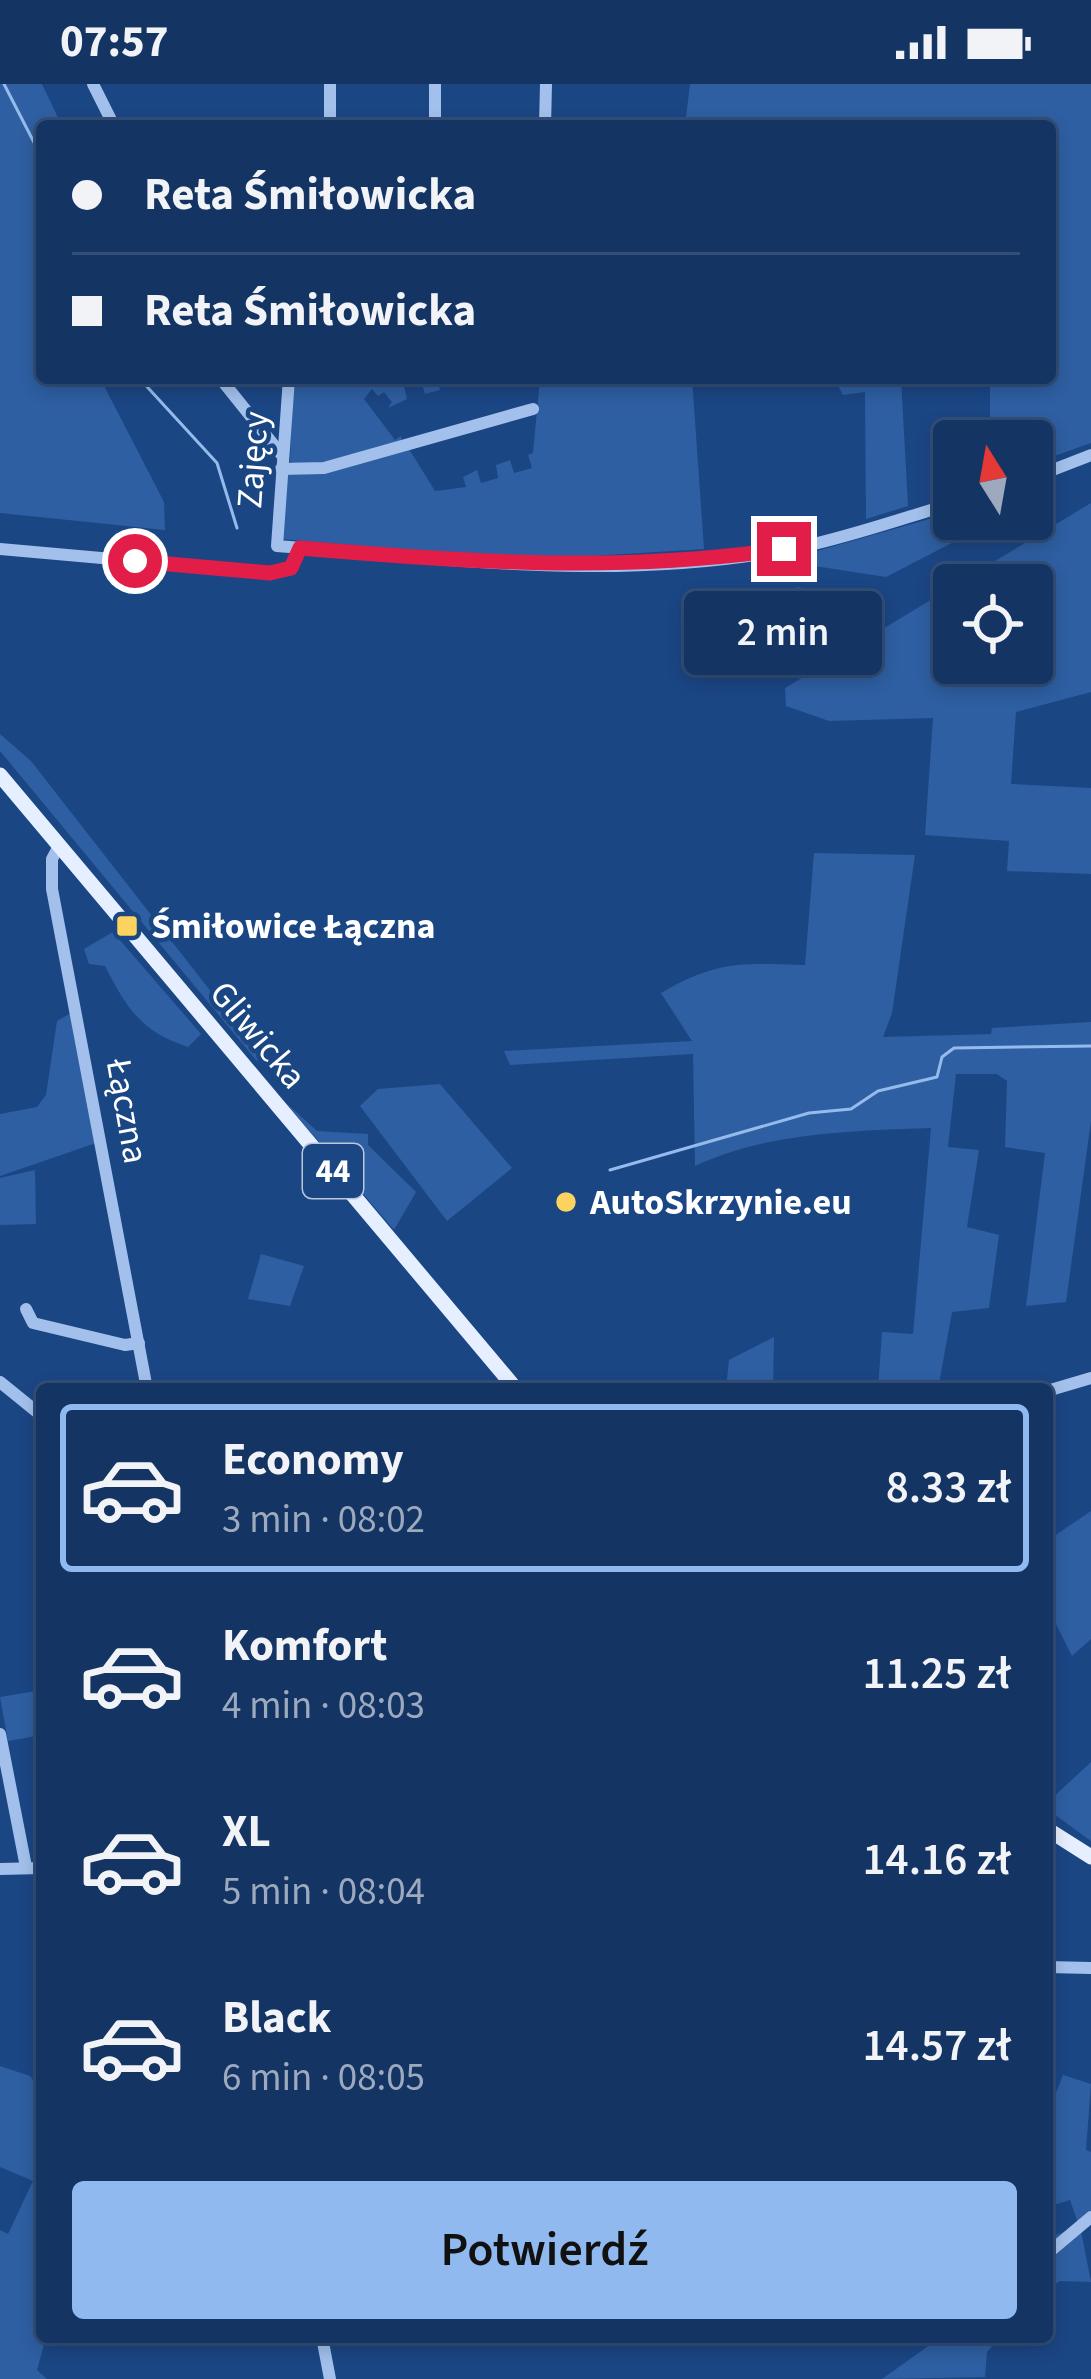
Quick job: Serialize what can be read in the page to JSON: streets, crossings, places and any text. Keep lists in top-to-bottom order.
{
  "streets": {
    "main road": ["Gliwicka", "44"],
    "street": ["Zajęcy", "Łączna"]
  },
  "crossings": [
    ["Gliwicka", "Łączna"]
  ],
  "places": {
    "transit": ["Śmiłowice Łączna"],
    "other": ["AutoSkrzynie.eu"]
  },
  "north": "top",
  "page": {
    "status": "07:57",
    "banner": ["Reta Śmiłowicka", "Reta Śmiłowicka"],
    "bubble": "2 min",
    "list": [
      {
        "name": "Economy",
        "note": "3 min · 08:02",
        "value": "8.33 zł"
      },
      {
        "name": "Komfort",
        "note": "4 min · 08:03",
        "value": "11.25 zł"
      },
      {
        "name": "XL",
        "note": "5 min · 08:04",
        "value": "14.16 zł"
      },
      {
        "name": "Black",
        "note": "6 min · 08:05",
        "value": "14.57 zł"
      }
    ],
    "buttons": "Potwierdź"
  }
}
